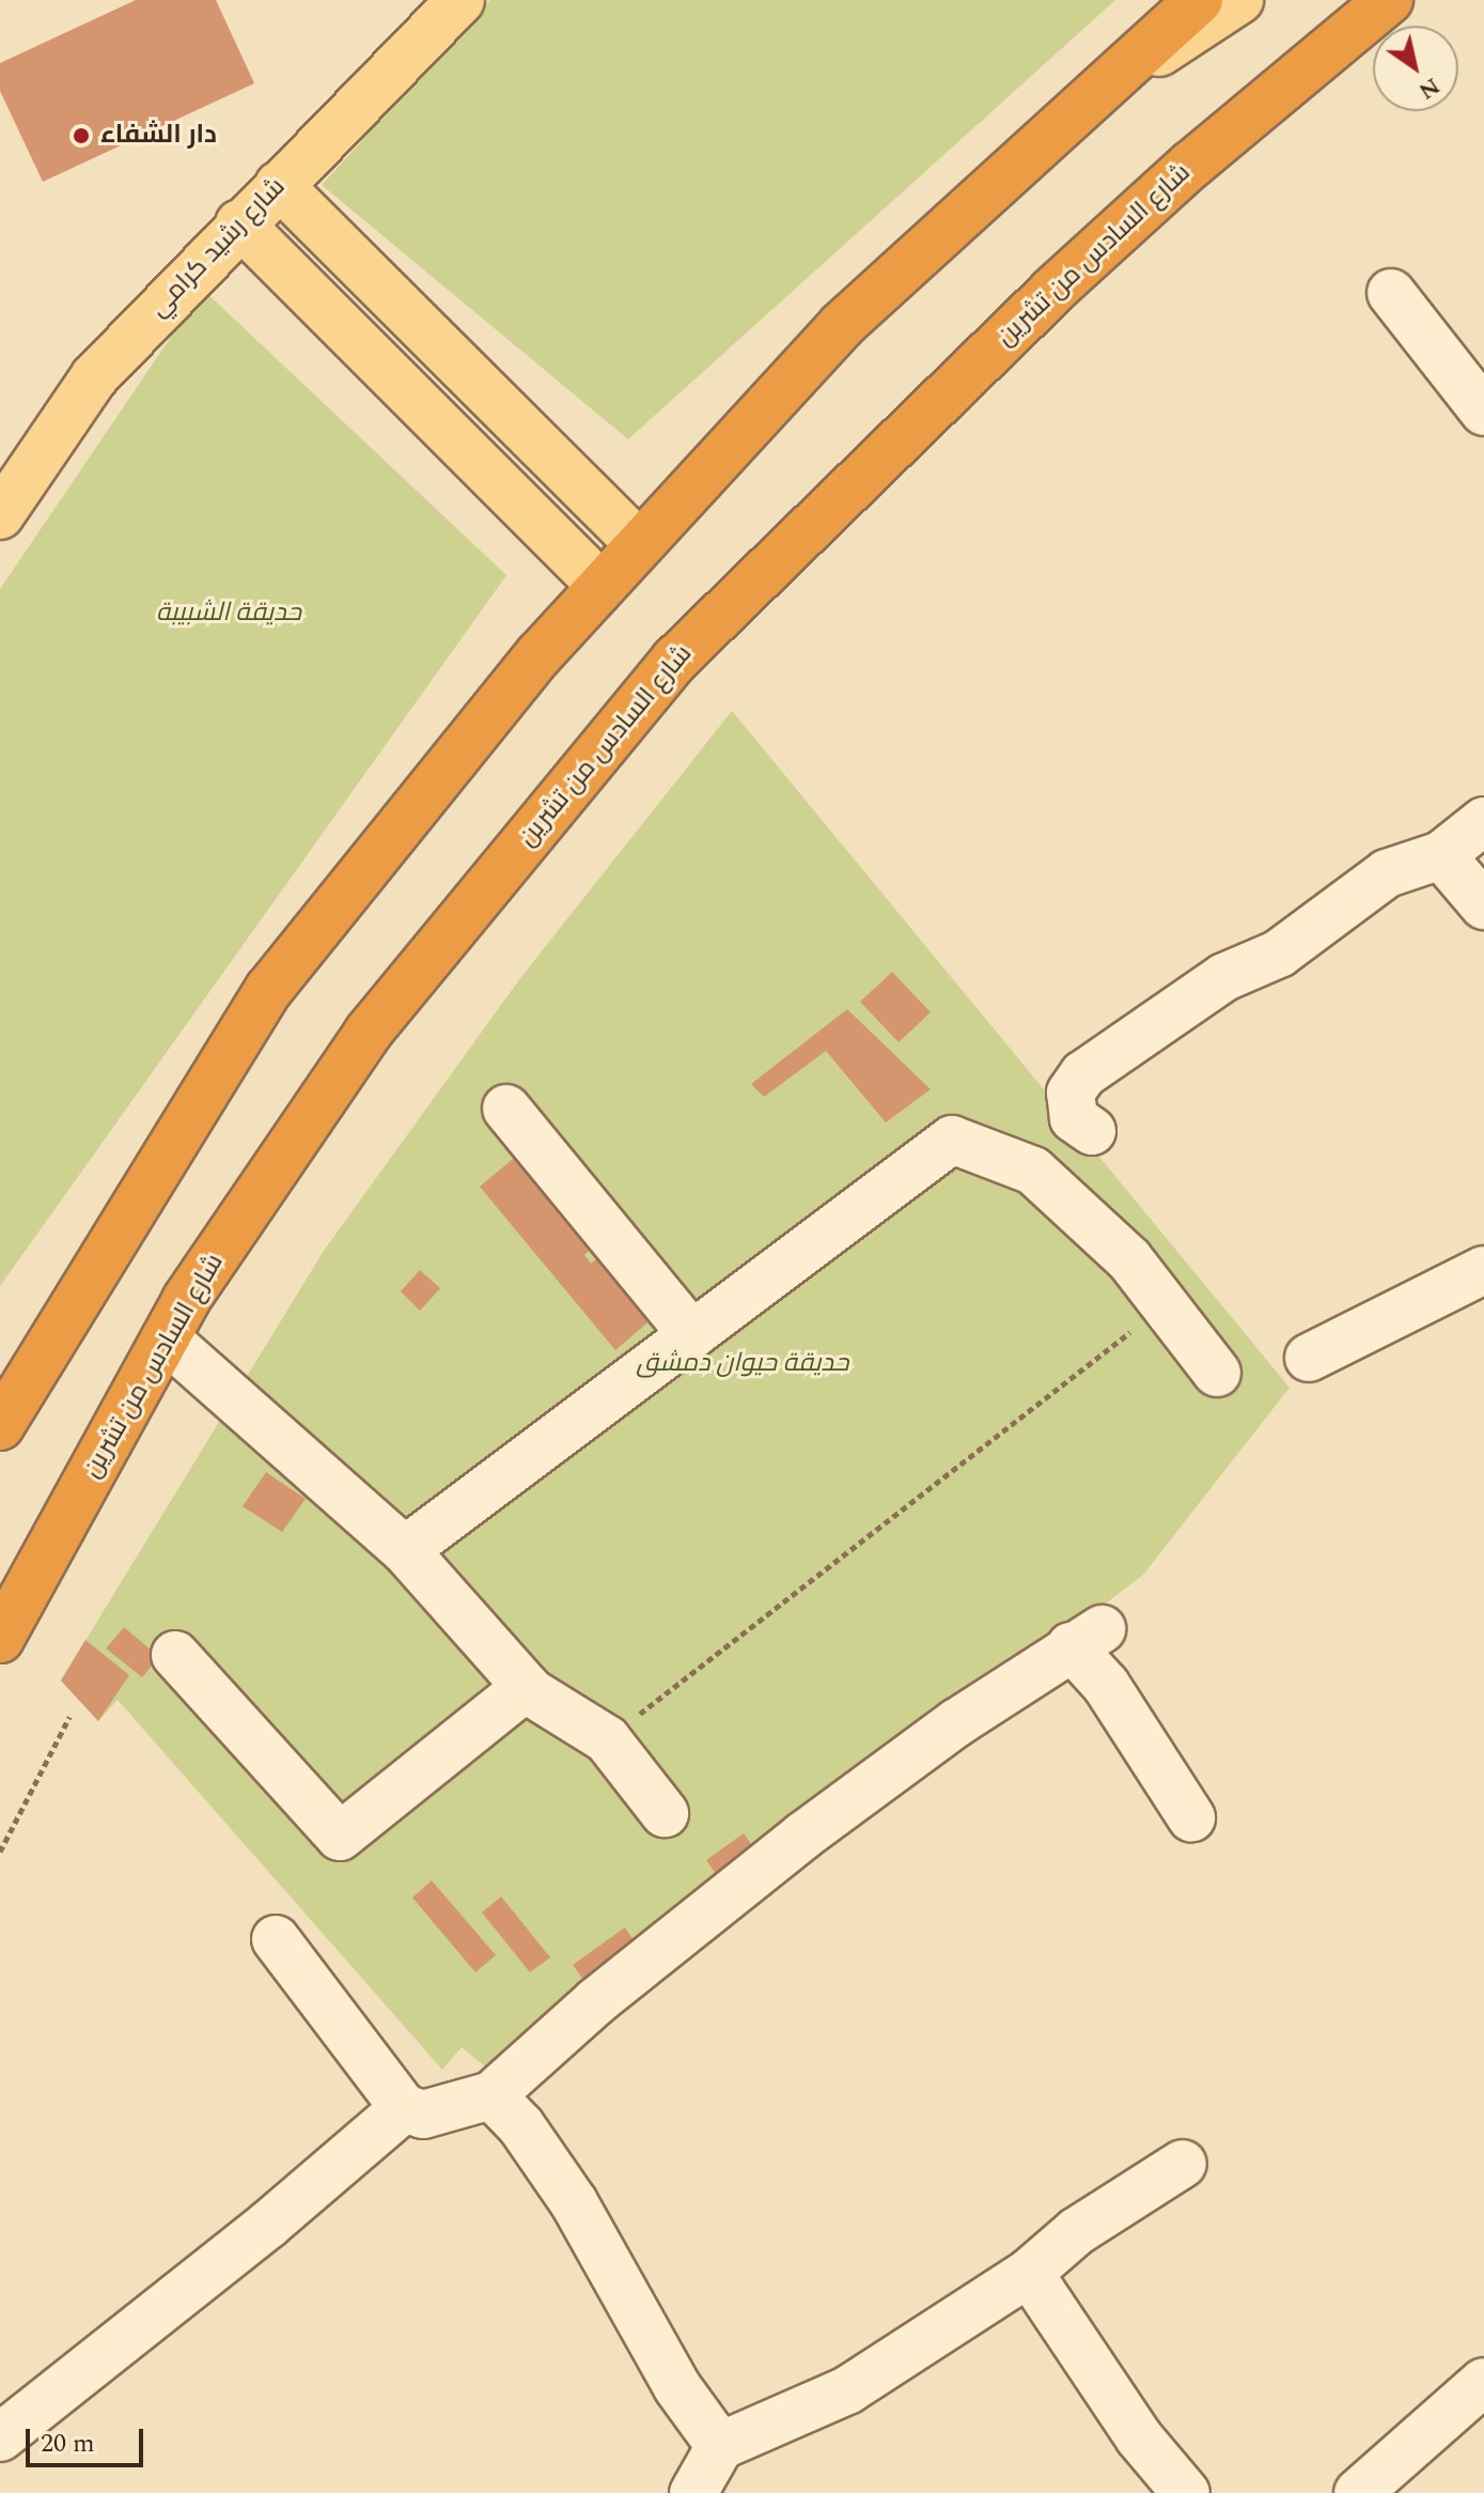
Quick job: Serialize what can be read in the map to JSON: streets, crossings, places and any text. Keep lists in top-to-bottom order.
{
  "streets": {
    "highway": ["شارع السادس من تشرين"],
    "main road": ["شارع رشيد كرامي"]
  },
  "parks": ["حديقة الشبيبة", "حديقة حيوان دمشق"],
  "places": ["دار الشفاء"],
  "scale_bar": "20 m",
  "north": "bottom right"
}
